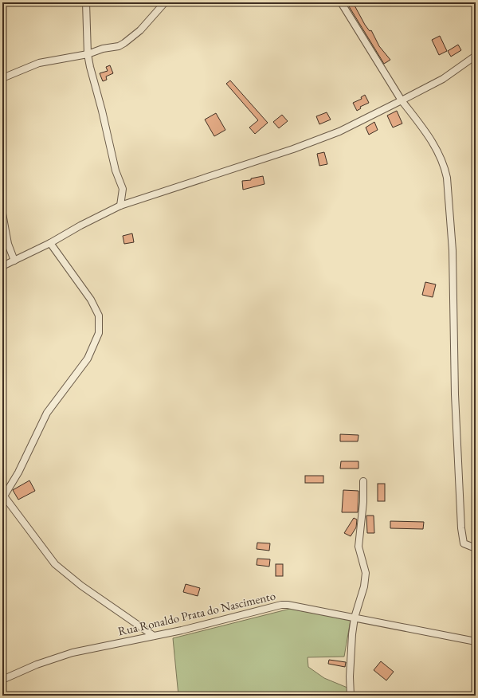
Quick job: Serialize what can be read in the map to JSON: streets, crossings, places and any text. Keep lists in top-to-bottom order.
{
  "streets": {
    "street": ["Rua Ronaldo Prata do Nascimento"]
  }
}
